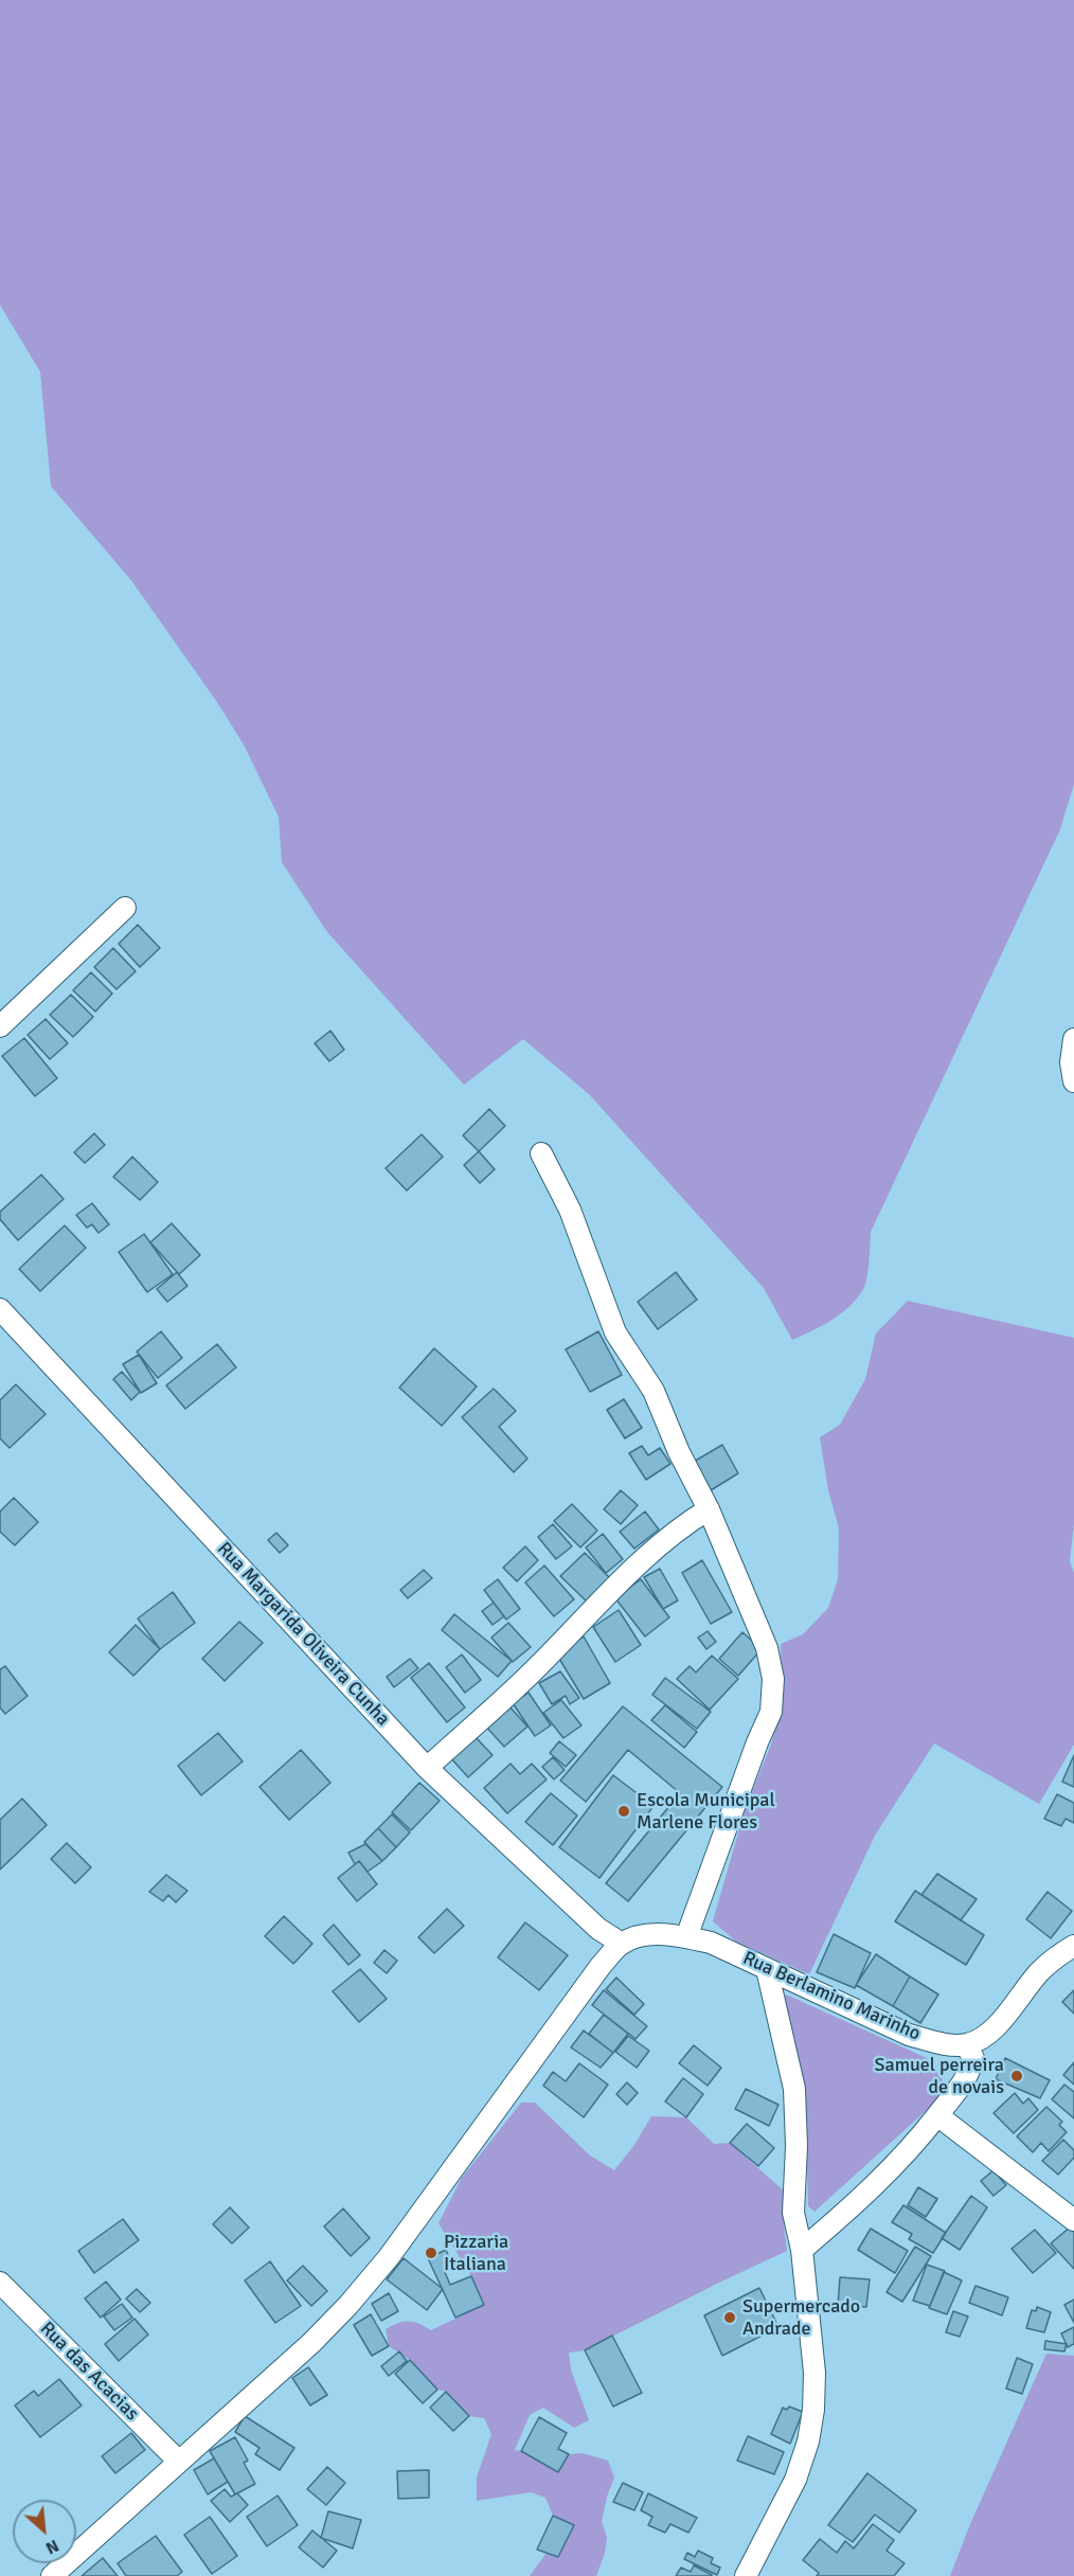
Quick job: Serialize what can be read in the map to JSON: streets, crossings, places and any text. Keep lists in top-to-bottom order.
{
  "streets": {
    "street": ["Rua Margarida Oliveira Cunha", "Rua Berlamino Marinho", "Rua das Acacias"]
  },
  "crossings": [
    ["Rua Margarida Oliveira Cunha", "Rua Berlamino Marinho"],
    ["Rua Berlamino Marinho", "Rua das Acacias"]
  ],
  "places": [
    "Escola Municipal Marlene Flores",
    "Samuel perreira de novais",
    "Pizzaria Italiana",
    "Supermercado Andrade"
  ],
  "north": "bottom right"
}
